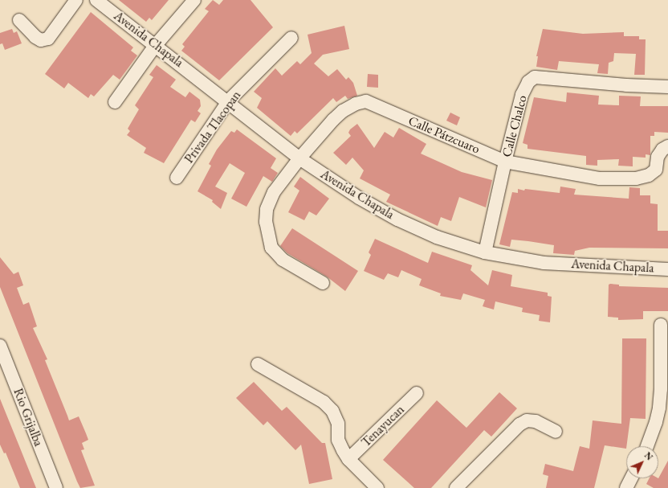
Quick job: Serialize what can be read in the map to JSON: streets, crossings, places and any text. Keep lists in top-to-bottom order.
{
  "streets": {
    "street": [
      "Avenida Chapala",
      "Calle Chalco",
      "Privada Tlacopan",
      "Calle Pátzcuaro",
      "Rio Grijalba",
      "Tenayucan"
    ]
  },
  "crossings": [
    ["Avenida Chapala", "Calle Chalco"],
    ["Avenida Chapala", "Privada Tlacopan"],
    ["Avenida Chapala", "Calle Pátzcuaro"],
    ["Calle Chalco", "Calle Pátzcuaro"]
  ],
  "north": "top right"
}
